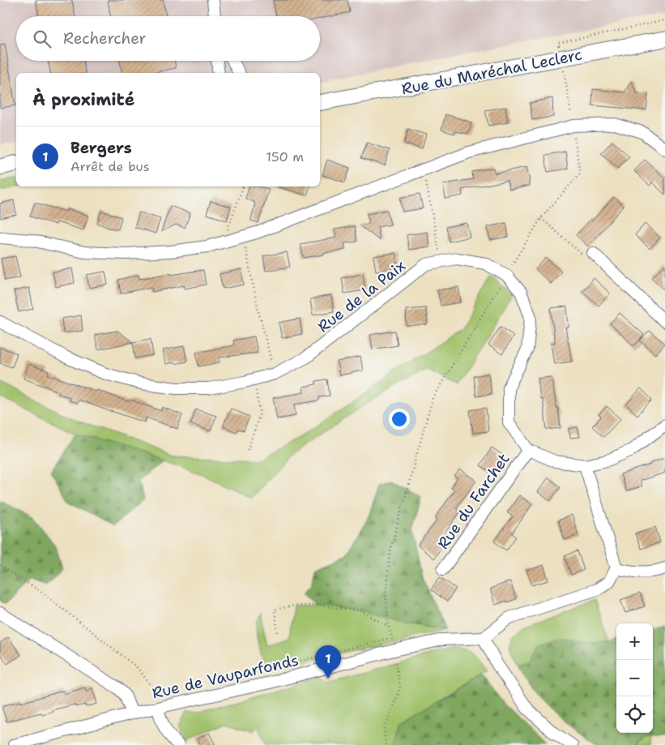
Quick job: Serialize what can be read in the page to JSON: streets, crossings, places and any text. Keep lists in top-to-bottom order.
{
  "streets": {
    "main road": ["Rue du Maréchal Leclerc"],
    "street": ["Rue de la Paix", "Rue du Farchet", "Rue de Vauparfonds"]
  },
  "crossings": [
    ["Rue de la Paix", "Rue du Farchet"]
  ],
  "page": {
    "search": "Rechercher",
    "heading": "À proximité",
    "list": [
      {
        "mark": "1",
        "name": "Bergers",
        "note": "Arrêt de bus",
        "value": "150 m"
      }
    ],
    "map_buttons": ["+", "−"],
    "pins": "1"
  }
}
